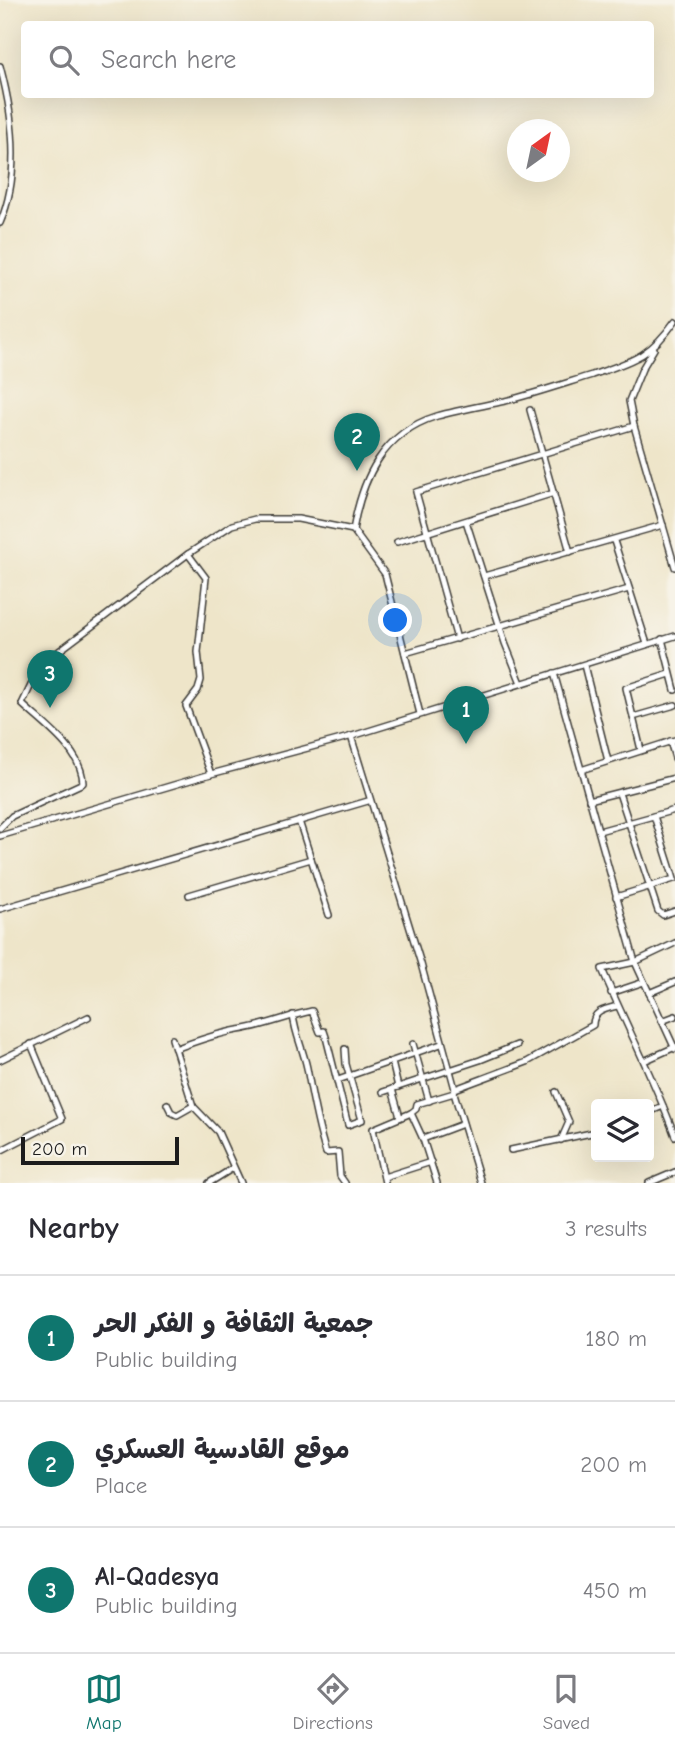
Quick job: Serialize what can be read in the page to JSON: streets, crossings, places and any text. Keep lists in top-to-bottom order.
{
  "scale_bar": "200 m",
  "north": "top right",
  "page": {
    "search": "Search here",
    "pins": ["2", "3", "1"],
    "scale": "200 m",
    "heading": ["Nearby", "3 results"],
    "list": [
      {
        "mark": "1",
        "name": "جمعية الثقافة و الفكر الحر",
        "note": "Public building",
        "value": "180 m"
      },
      {
        "mark": "2",
        "name": "موقع القادسية العسكري",
        "note": "Place",
        "value": "200 m"
      },
      {
        "mark": "3",
        "name": "Al-Qadesya",
        "note": "Public building",
        "value": "450 m"
      }
    ],
    "nav": ["Map", "Directions", "Saved"]
  }
}
